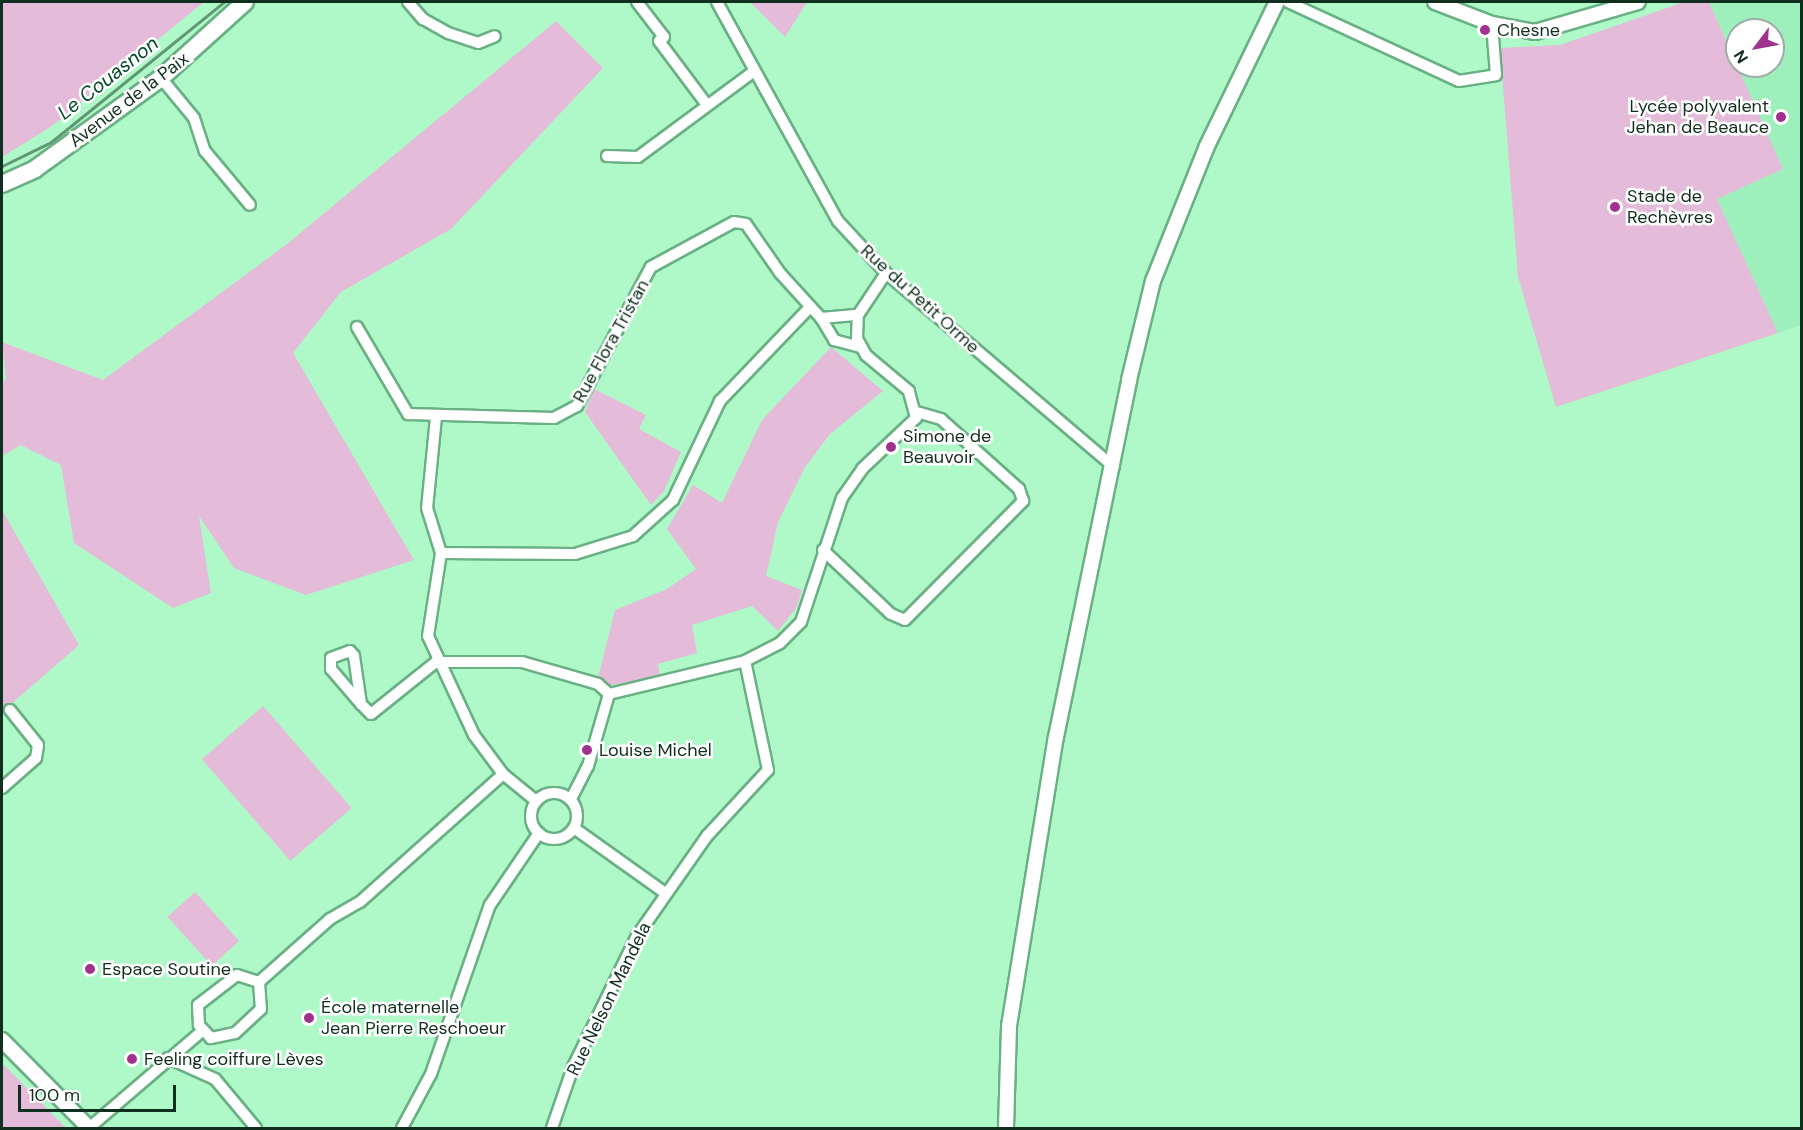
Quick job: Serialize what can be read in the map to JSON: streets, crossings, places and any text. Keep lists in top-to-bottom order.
{
  "streets": {
    "main road": ["Avenue de la Paix"],
    "street": ["Rue du Petit Orme", "Rue Flora Tristan", "Rue Nelson Mandela"]
  },
  "water": ["Le Couasnon"],
  "places": [
    "Chesne",
    "Lycée polyvalent Jehan de Beauce",
    "Stade de Rechèvres",
    "Simone de Beauvoir",
    "Louise Michel",
    "Espace Soutine",
    "École maternelle Jean Pierre Reschoeur",
    "Feeling coiffure Lèves"
  ],
  "scale_bar": "100 m",
  "north": "bottom left"
}
